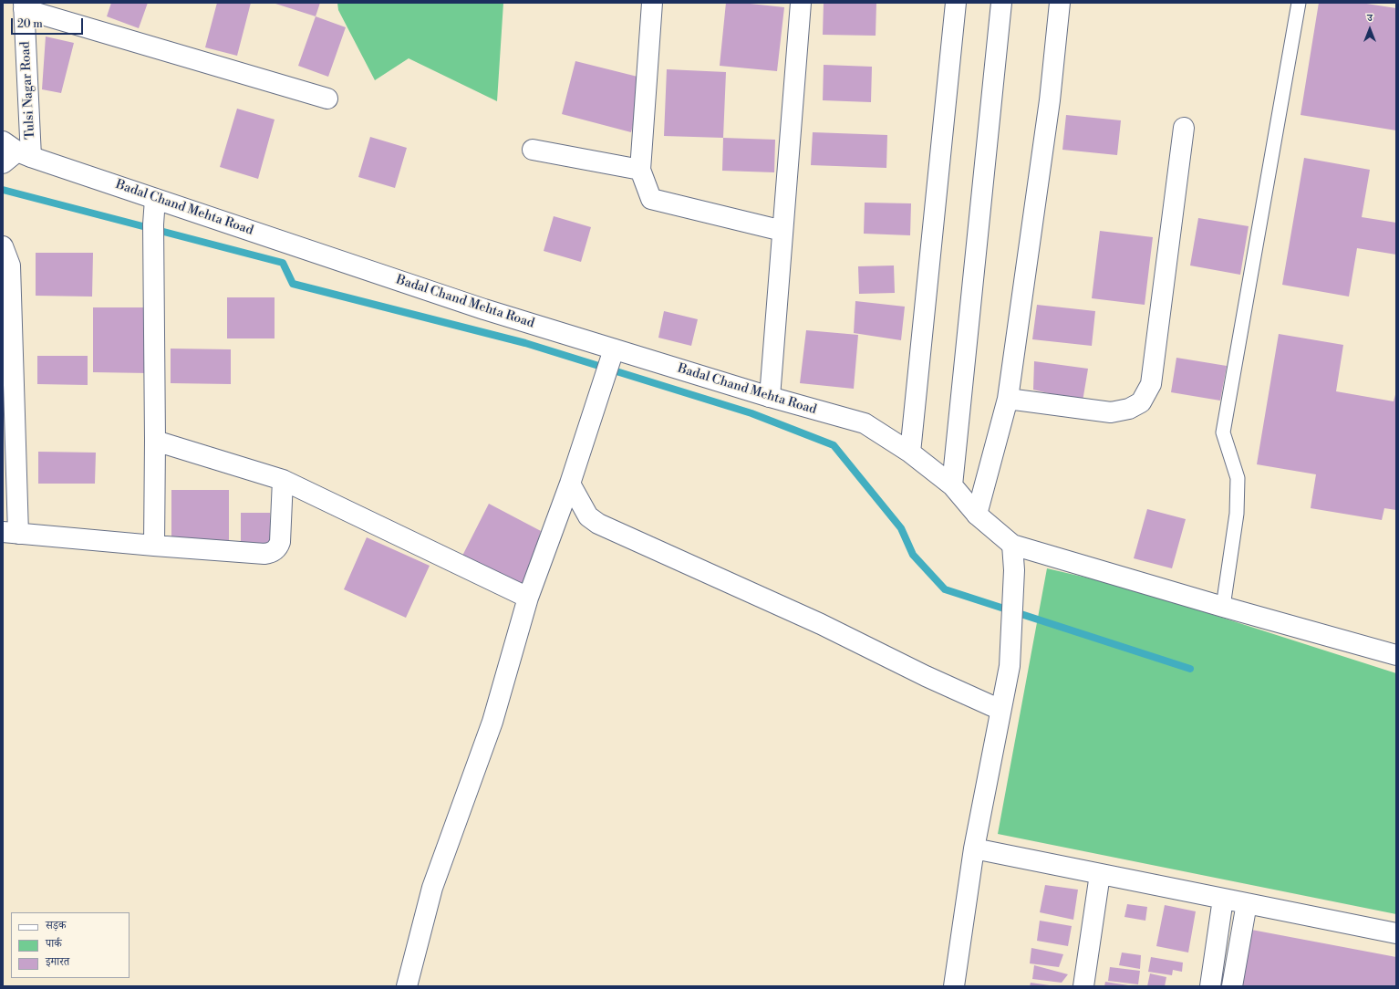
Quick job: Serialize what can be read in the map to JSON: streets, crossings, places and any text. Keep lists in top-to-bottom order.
{
  "streets": {
    "street": ["Tulsi Nagar Road", "Badal Chand Mehta Road"]
  },
  "crossings": [
    ["Tulsi Nagar Road", "Badal Chand Mehta Road"]
  ],
  "legend": ["सड़क", "पार्क", "इमारत"],
  "scale_bar": "20 m",
  "north": "top"
}
